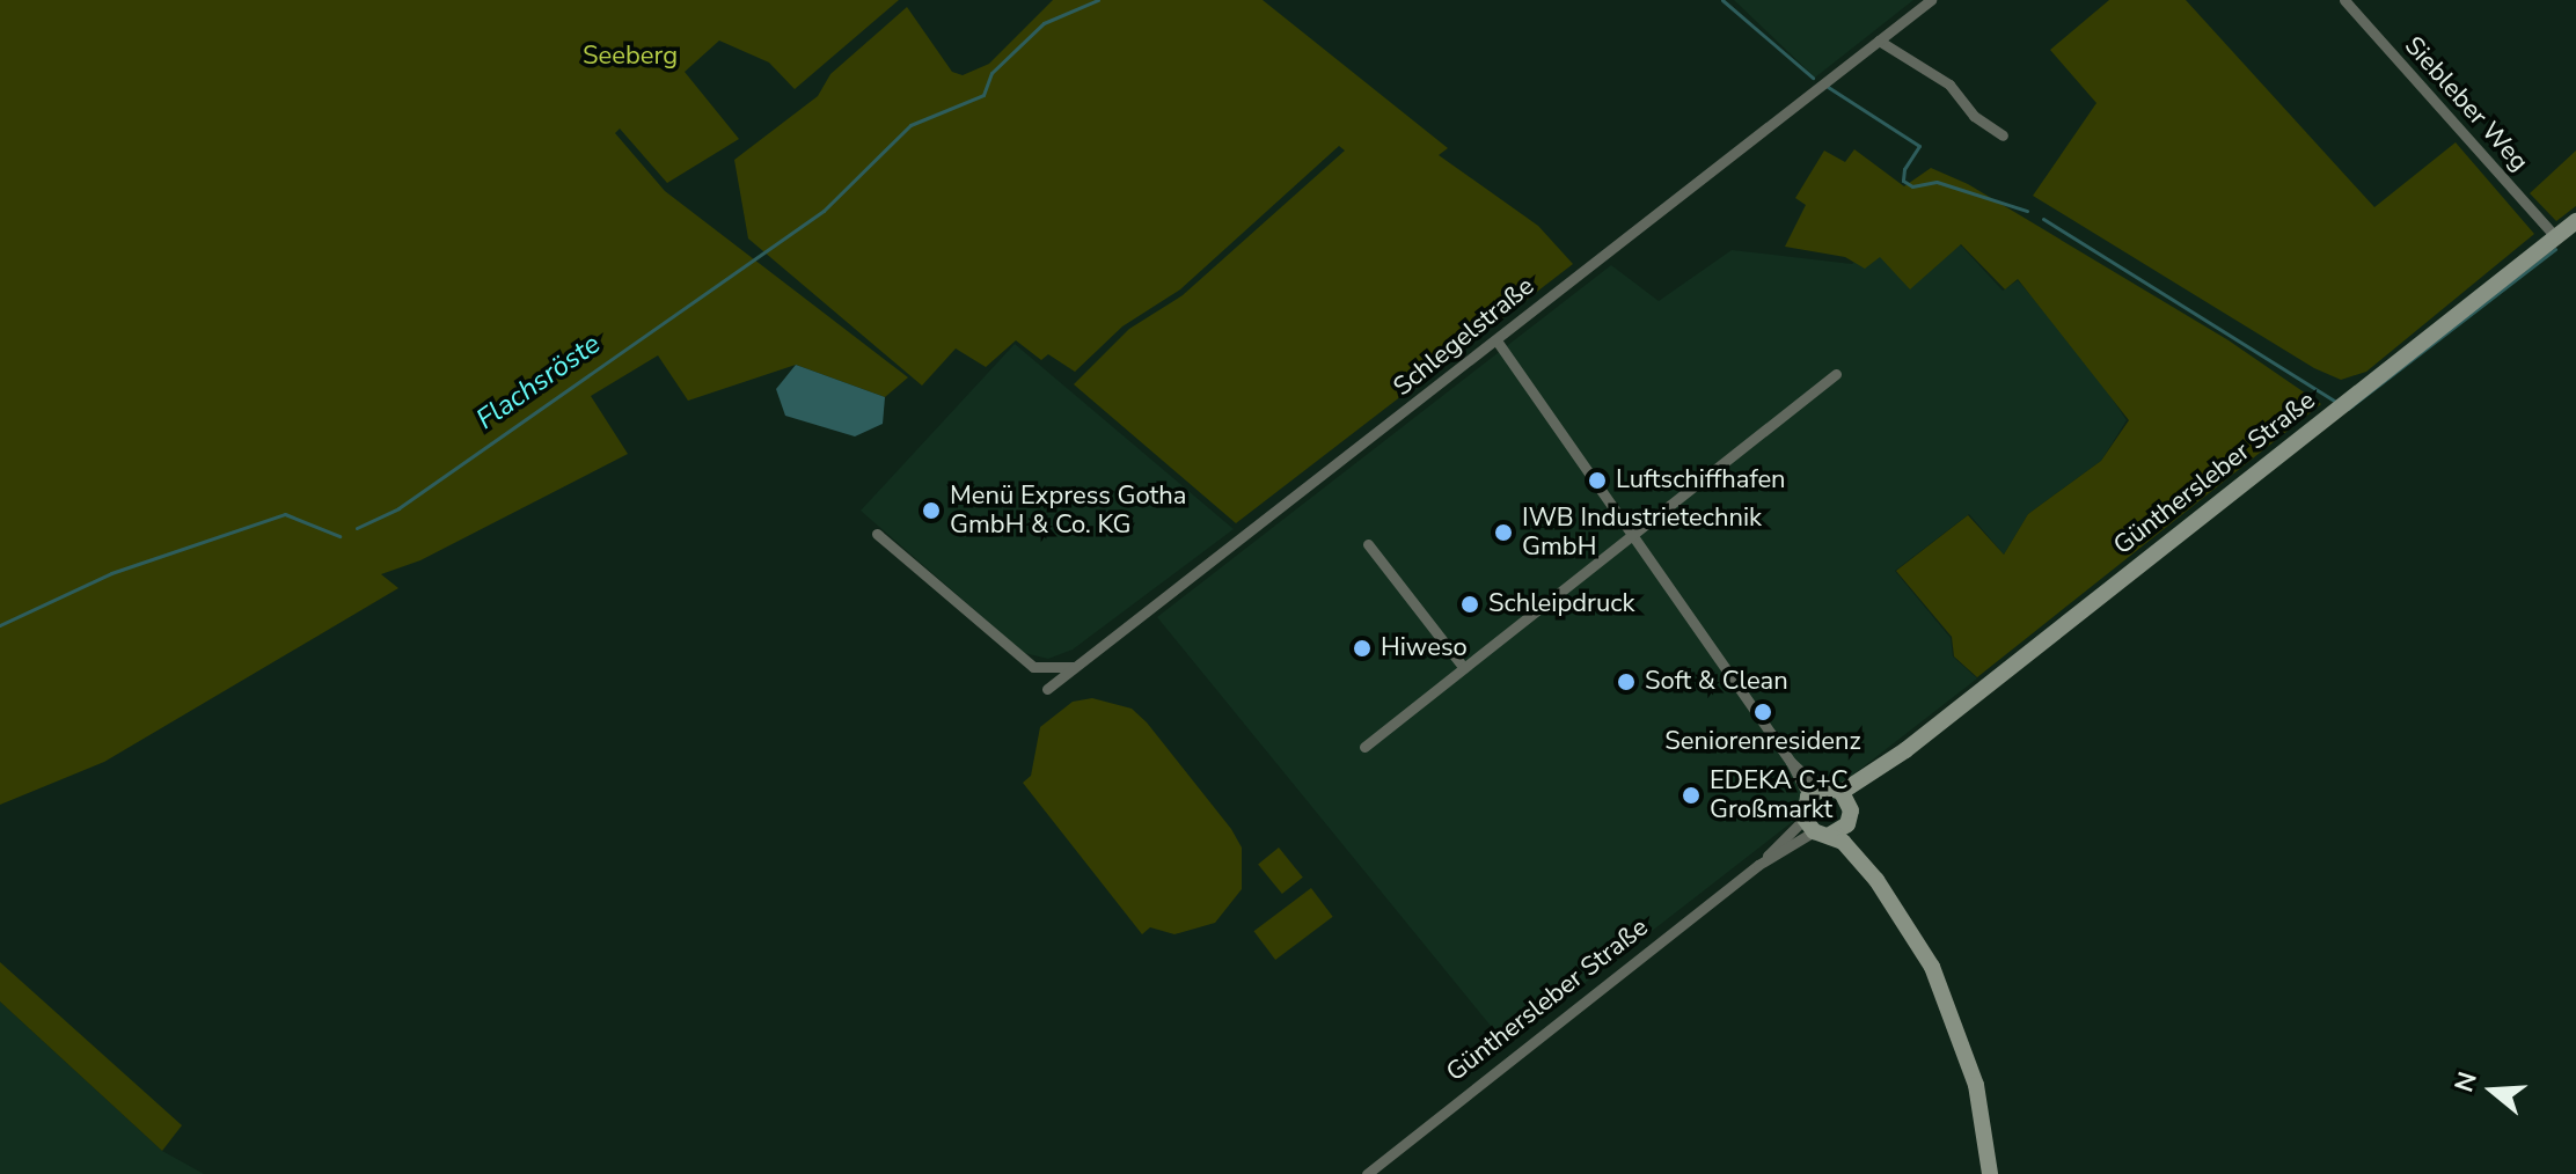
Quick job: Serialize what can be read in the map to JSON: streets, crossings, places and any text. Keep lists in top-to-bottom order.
{
  "streets": {
    "main road": ["Günthersleber Straße"],
    "street": ["Siebleber Weg", "Schlegelstraße"]
  },
  "crossings": [
    ["Siebleber Weg", "Günthersleber Straße"]
  ],
  "water": ["Flachsröste"],
  "parks": ["Seeberg"],
  "places": [
    "Luftschiffhafen",
    "Menü Express Gotha GmbH & Co. KG",
    "IWB Industrietechnik GmbH",
    "Schleipdruck",
    "Hiweso",
    "Soft & Clean",
    "Seniorenresidenz",
    "EDEKA C+C Großmarkt"
  ],
  "north": "left"
}
